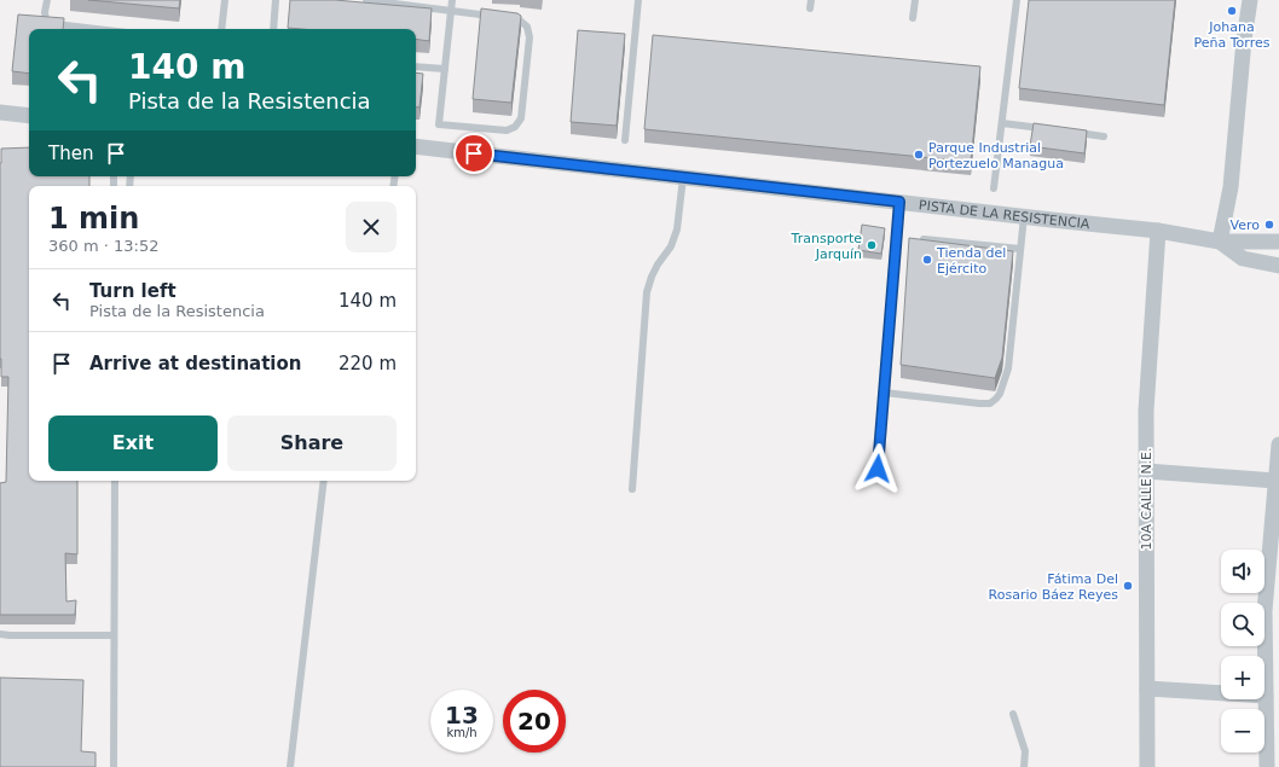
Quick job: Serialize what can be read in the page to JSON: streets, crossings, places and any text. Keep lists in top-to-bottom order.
{
  "streets": {
    "street": ["PISTA DE LA RESISTENCIA", "10A CALLE N.E."]
  },
  "crossings": [
    ["PISTA DE LA RESISTENCIA", "10A CALLE N.E."]
  ],
  "places": [
    "Johana Peña Torres",
    "Parque Industrial Portezuelo Managua",
    "Vero",
    "Transporte Jarquín",
    "Tienda del Ejército",
    "Fátima Del Rosario Báez Reyes"
  ],
  "page": {
    "turn": ["140 m", "Pista de la Resistencia"],
    "then": "Then",
    "heading": ["1 min", "360 m · 13:52"],
    "list": [
      {
        "name": "Turn left",
        "note": "Pista de la Resistencia",
        "value": "140 m"
      },
      {
        "name": "Arrive at destination",
        "value": "220 m"
      }
    ],
    "buttons": ["Exit", "Share"],
    "map_buttons": ["+", "−"],
    "speed": "13 km/h",
    "limit": "20"
  }
}
